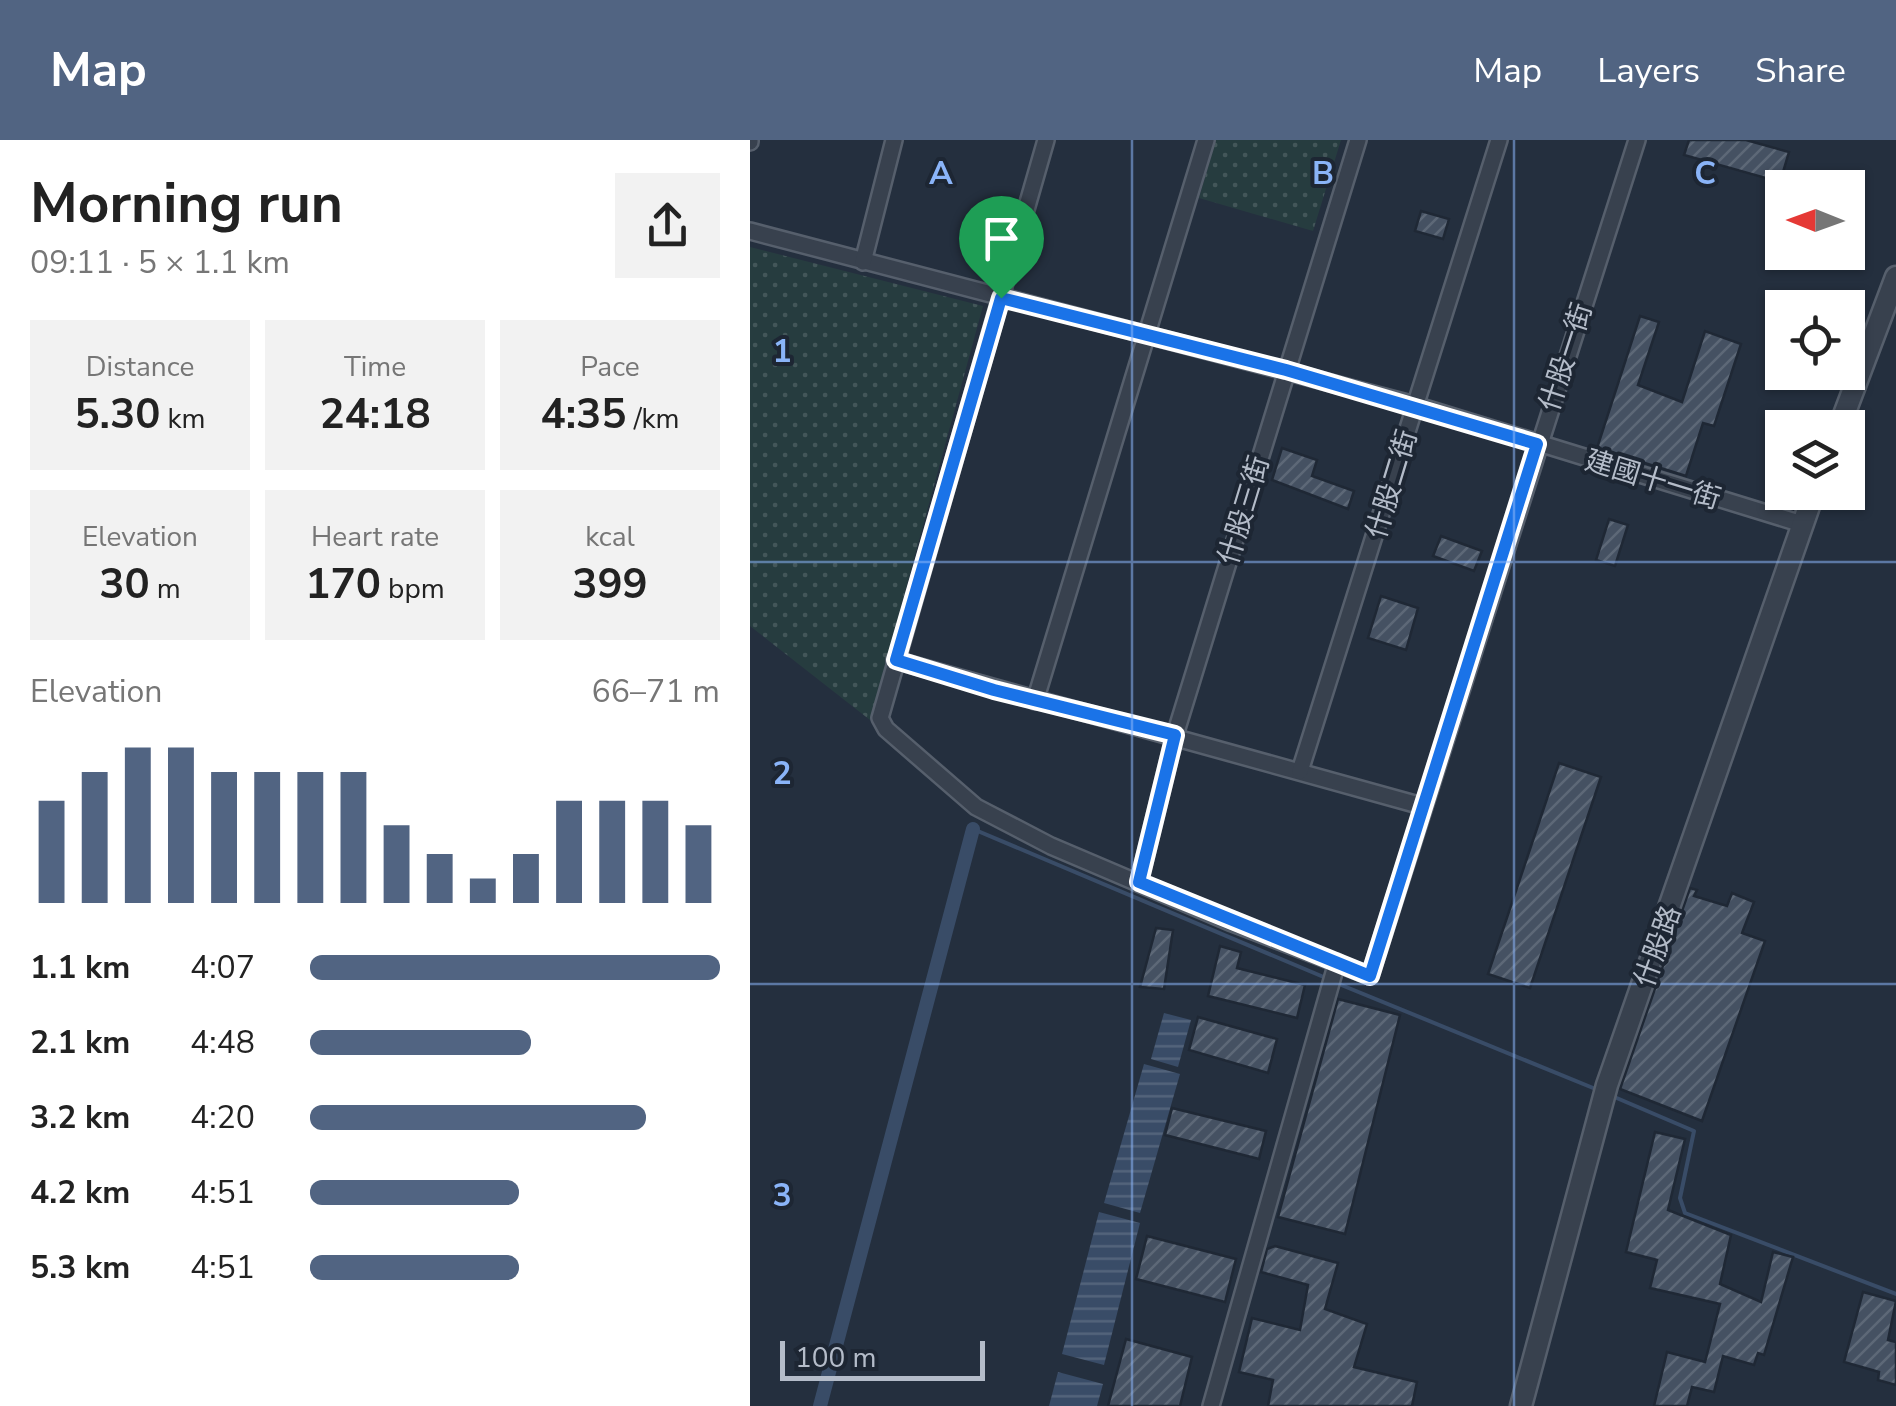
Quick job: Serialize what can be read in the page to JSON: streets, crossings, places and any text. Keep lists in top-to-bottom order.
{
  "streets": {
    "street": [
      "什股一街",
      "建國十一街",
      "什股二街",
      "什股三街",
      "什股路"
    ]
  },
  "crossings": [
    ["什股一街", "建國十一街"],
    ["建國十一街", "什股二街"],
    ["建國十一街", "什股三街"],
    ["建國十一街", "什股路"]
  ],
  "scale_bar": "100 m",
  "north": "left",
  "page": {
    "header": "Map",
    "nav": ["Map", "Layers", "Share"],
    "heading": ["Morning run", "09:11 · 5 × 1.1 km"],
    "stats": [
      ["Distance", "5.30 km"],
      ["Time", "24:18"],
      ["Pace", "4:35 /km"],
      ["Elevation", "30 m"],
      ["Heart rate", "170 bpm"],
      ["kcal", "399"]
    ],
    "chart": ["Elevation", "66–71 m"],
    "list": [
      {
        "name": "1.1 km",
        "note": "4:07"
      },
      {
        "name": "2.1 km",
        "note": "4:48"
      },
      {
        "name": "3.2 km",
        "note": "4:20"
      },
      {
        "name": "4.2 km",
        "note": "4:51"
      },
      {
        "name": "5.3 km",
        "note": "4:51"
      }
    ],
    "scale": "100 m"
  },
  "grid": {
    "columns": ["A", "B", "C"],
    "rows": ["1", "2", "3"]
  }
}
